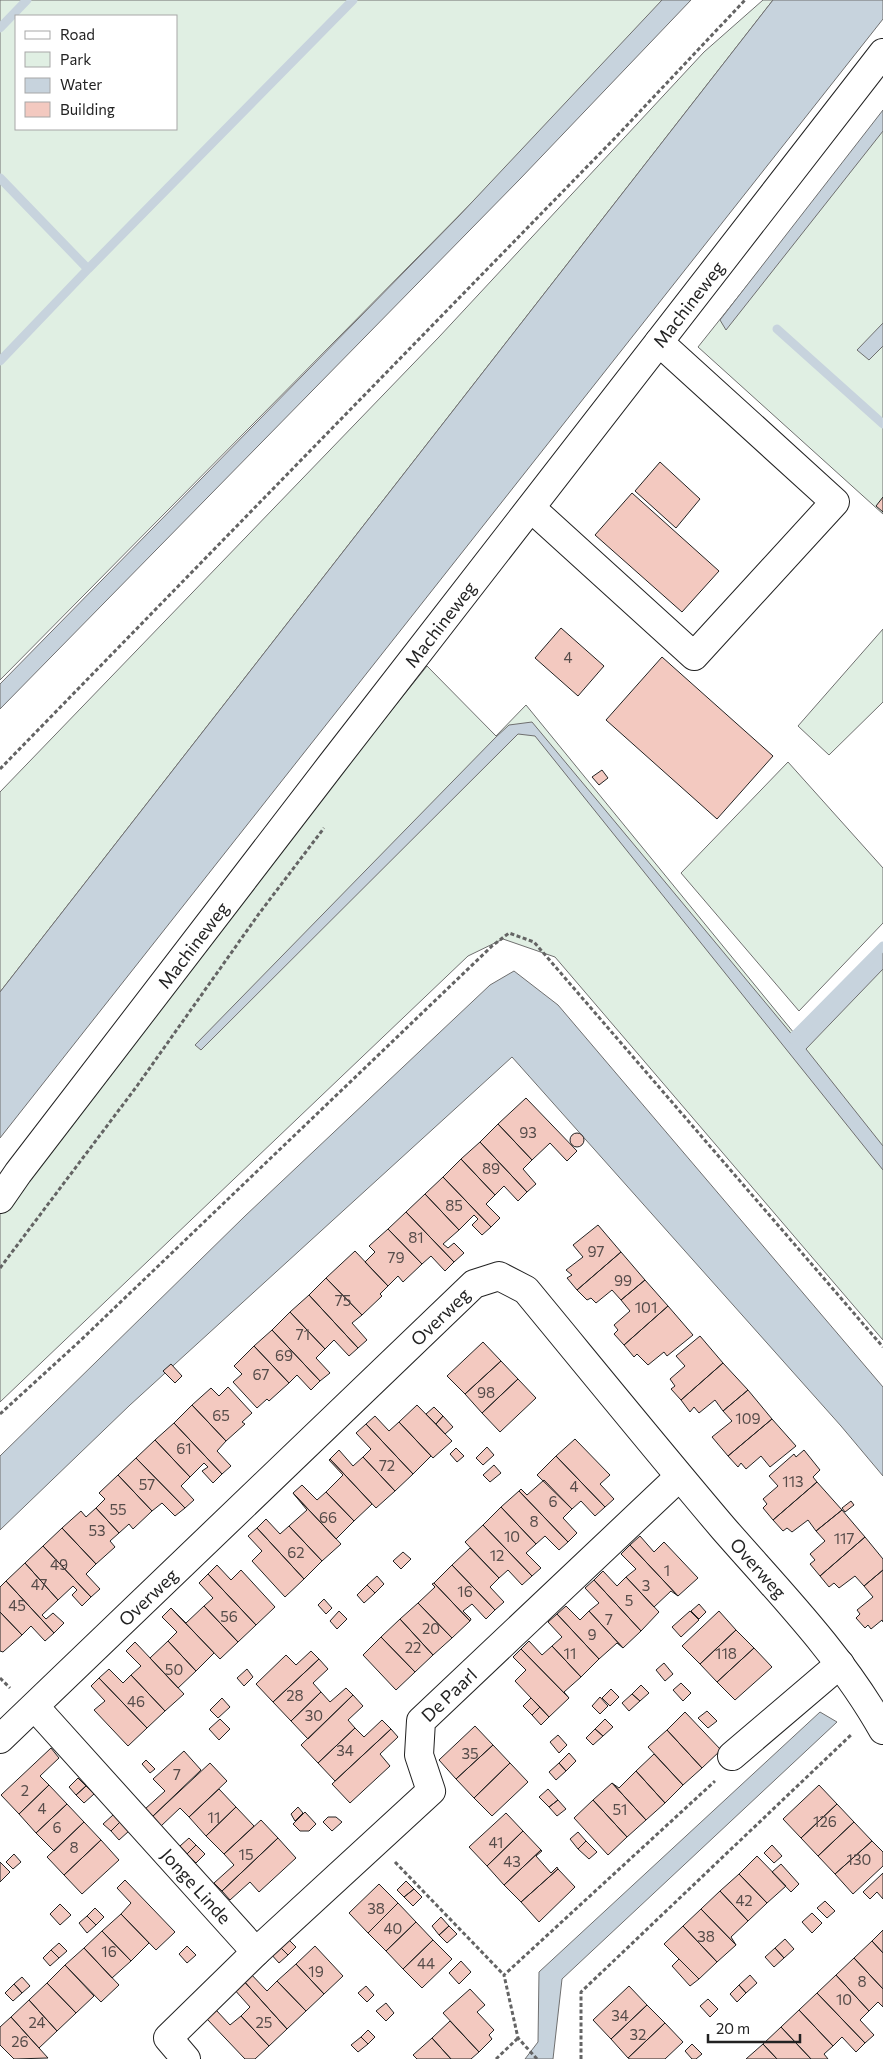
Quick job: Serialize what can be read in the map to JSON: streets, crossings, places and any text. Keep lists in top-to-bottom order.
{
  "streets": {
    "street": [
      "Machineweg",
      "Overweg",
      "De Paarl",
      "Jonge Linde"
    ]
  },
  "crossings": [
    ["Overweg", "De Paarl"],
    ["Overweg", "Jonge Linde"],
    ["De Paarl", "Jonge Linde"]
  ],
  "house_numbers": [
    "4",
    "93",
    "89",
    "85",
    "81",
    "97",
    "79",
    "99",
    "75",
    "101",
    "71",
    "69",
    "67",
    "98",
    "65",
    "109",
    "61",
    "72",
    "113",
    "57",
    "4",
    "6",
    "55",
    "66",
    "8",
    "53",
    "10",
    "117",
    "62",
    "12",
    "49",
    "1",
    "47",
    "3",
    "16",
    "5",
    "45",
    "56",
    "7",
    "20",
    "9",
    "22",
    "11",
    "118",
    "50",
    "28",
    "46",
    "30",
    "34",
    "35",
    "7",
    "2",
    "4",
    "51",
    "11",
    "126",
    "6",
    "41",
    "8",
    "15",
    "130",
    "43",
    "42",
    "38",
    "40",
    "38",
    "16",
    "44",
    "19",
    "8",
    "10",
    "34",
    "24",
    "25",
    "32",
    "26"
  ],
  "legend": [
    "Road",
    "Park",
    "Water",
    "Building"
  ],
  "scale_bar": "20 m"
}
